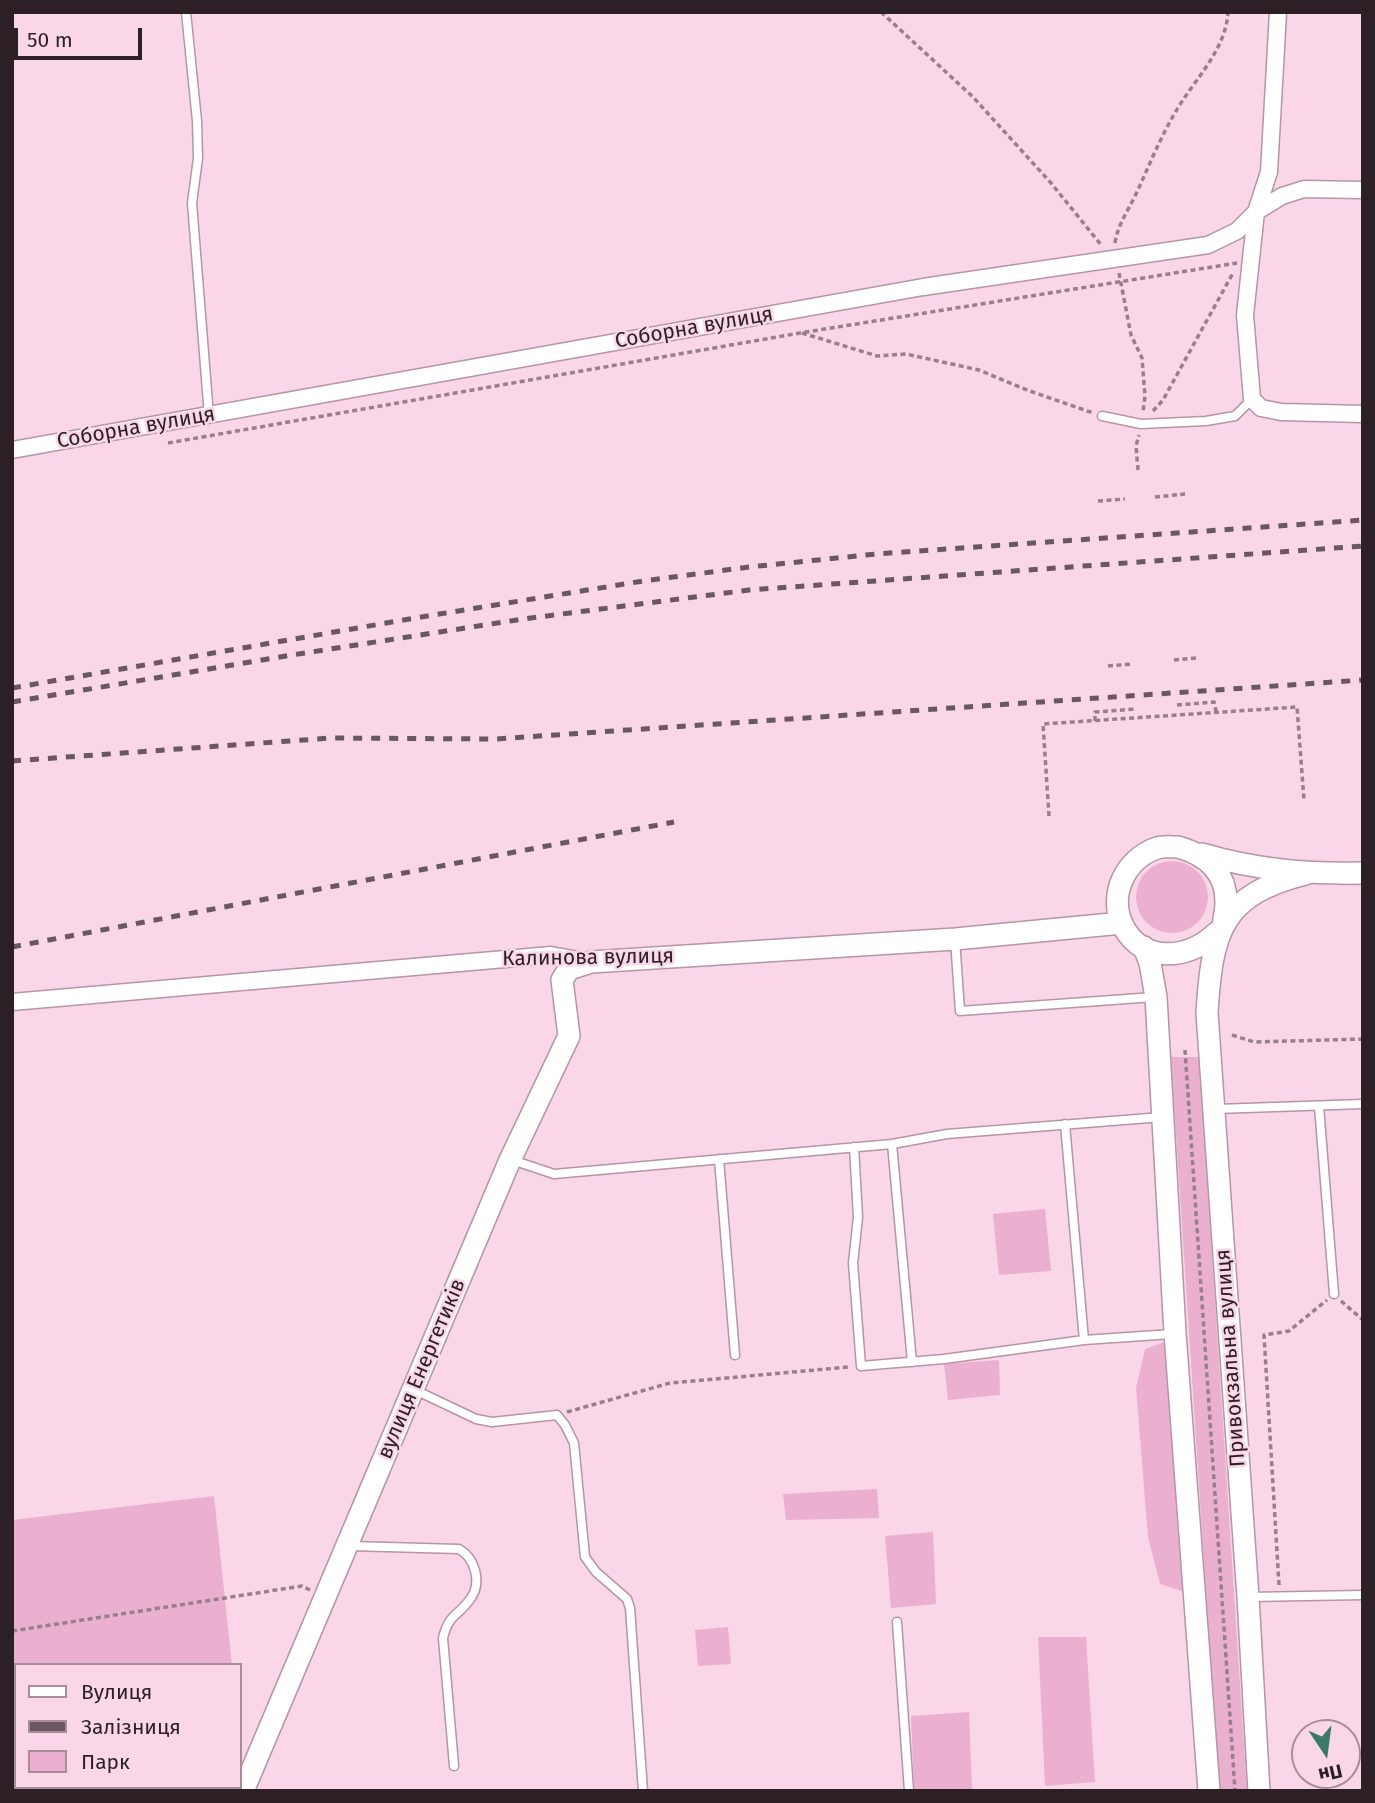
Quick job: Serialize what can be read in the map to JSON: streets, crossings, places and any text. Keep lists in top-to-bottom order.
{
  "streets": {
    "street": [
      "Соборна вулиця",
      "Калинова вулиця",
      "Привокзальна вулиця",
      "вулиця Енергетиків"
    ]
  },
  "crossings": [
    ["Калинова вулиця", "Привокзальна вулиця"],
    ["Калинова вулиця", "вулиця Енергетиків"]
  ],
  "legend": ["Вулиця", "Залізниця", "Парк"],
  "scale_bar": "50 m",
  "north": "bottom"
}
